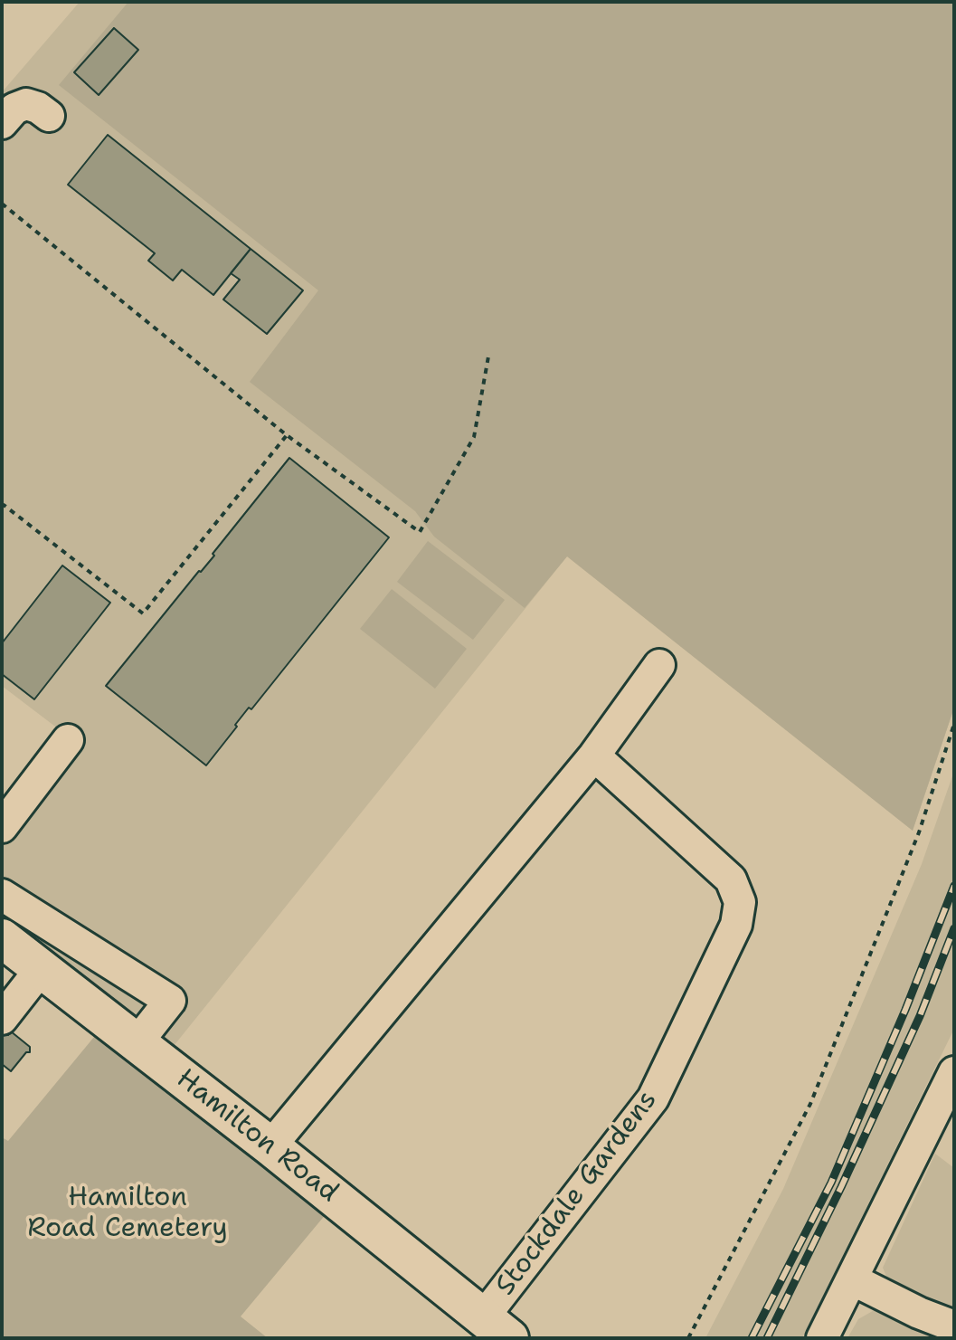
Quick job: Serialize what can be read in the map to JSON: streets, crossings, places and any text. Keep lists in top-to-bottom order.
{
  "streets": {
    "main road": ["Hamilton Road"],
    "street": ["Stockdale Gardens"]
  },
  "crossings": [
    ["Hamilton Road", "Stockdale Gardens"]
  ],
  "parks": ["Hamilton Road Cemetery"]
}
